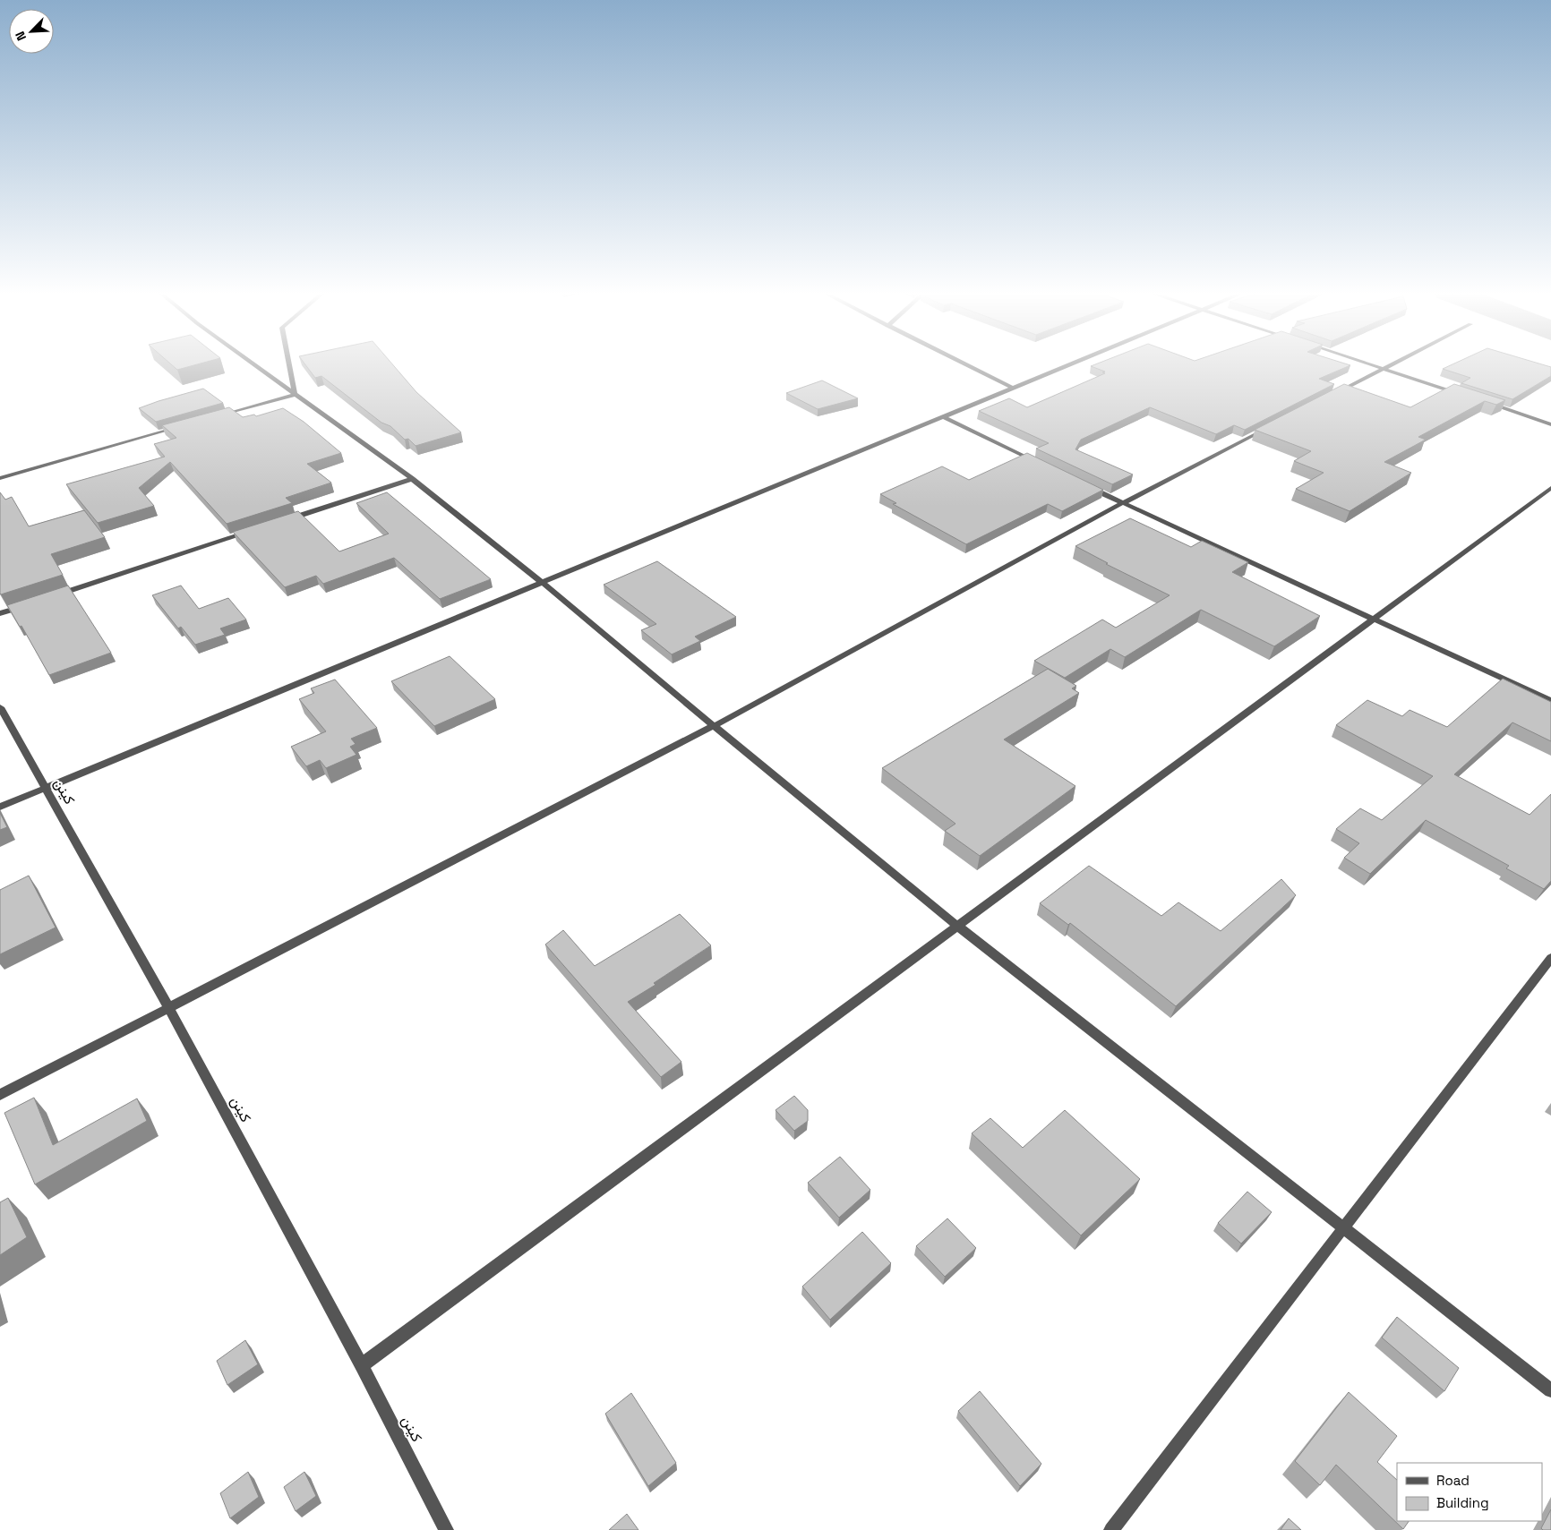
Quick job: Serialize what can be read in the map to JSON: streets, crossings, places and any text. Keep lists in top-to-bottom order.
{
  "streets": {
    "street": ["كينن"]
  },
  "legend": ["Road", "Building"],
  "north": "bottom left"
}
